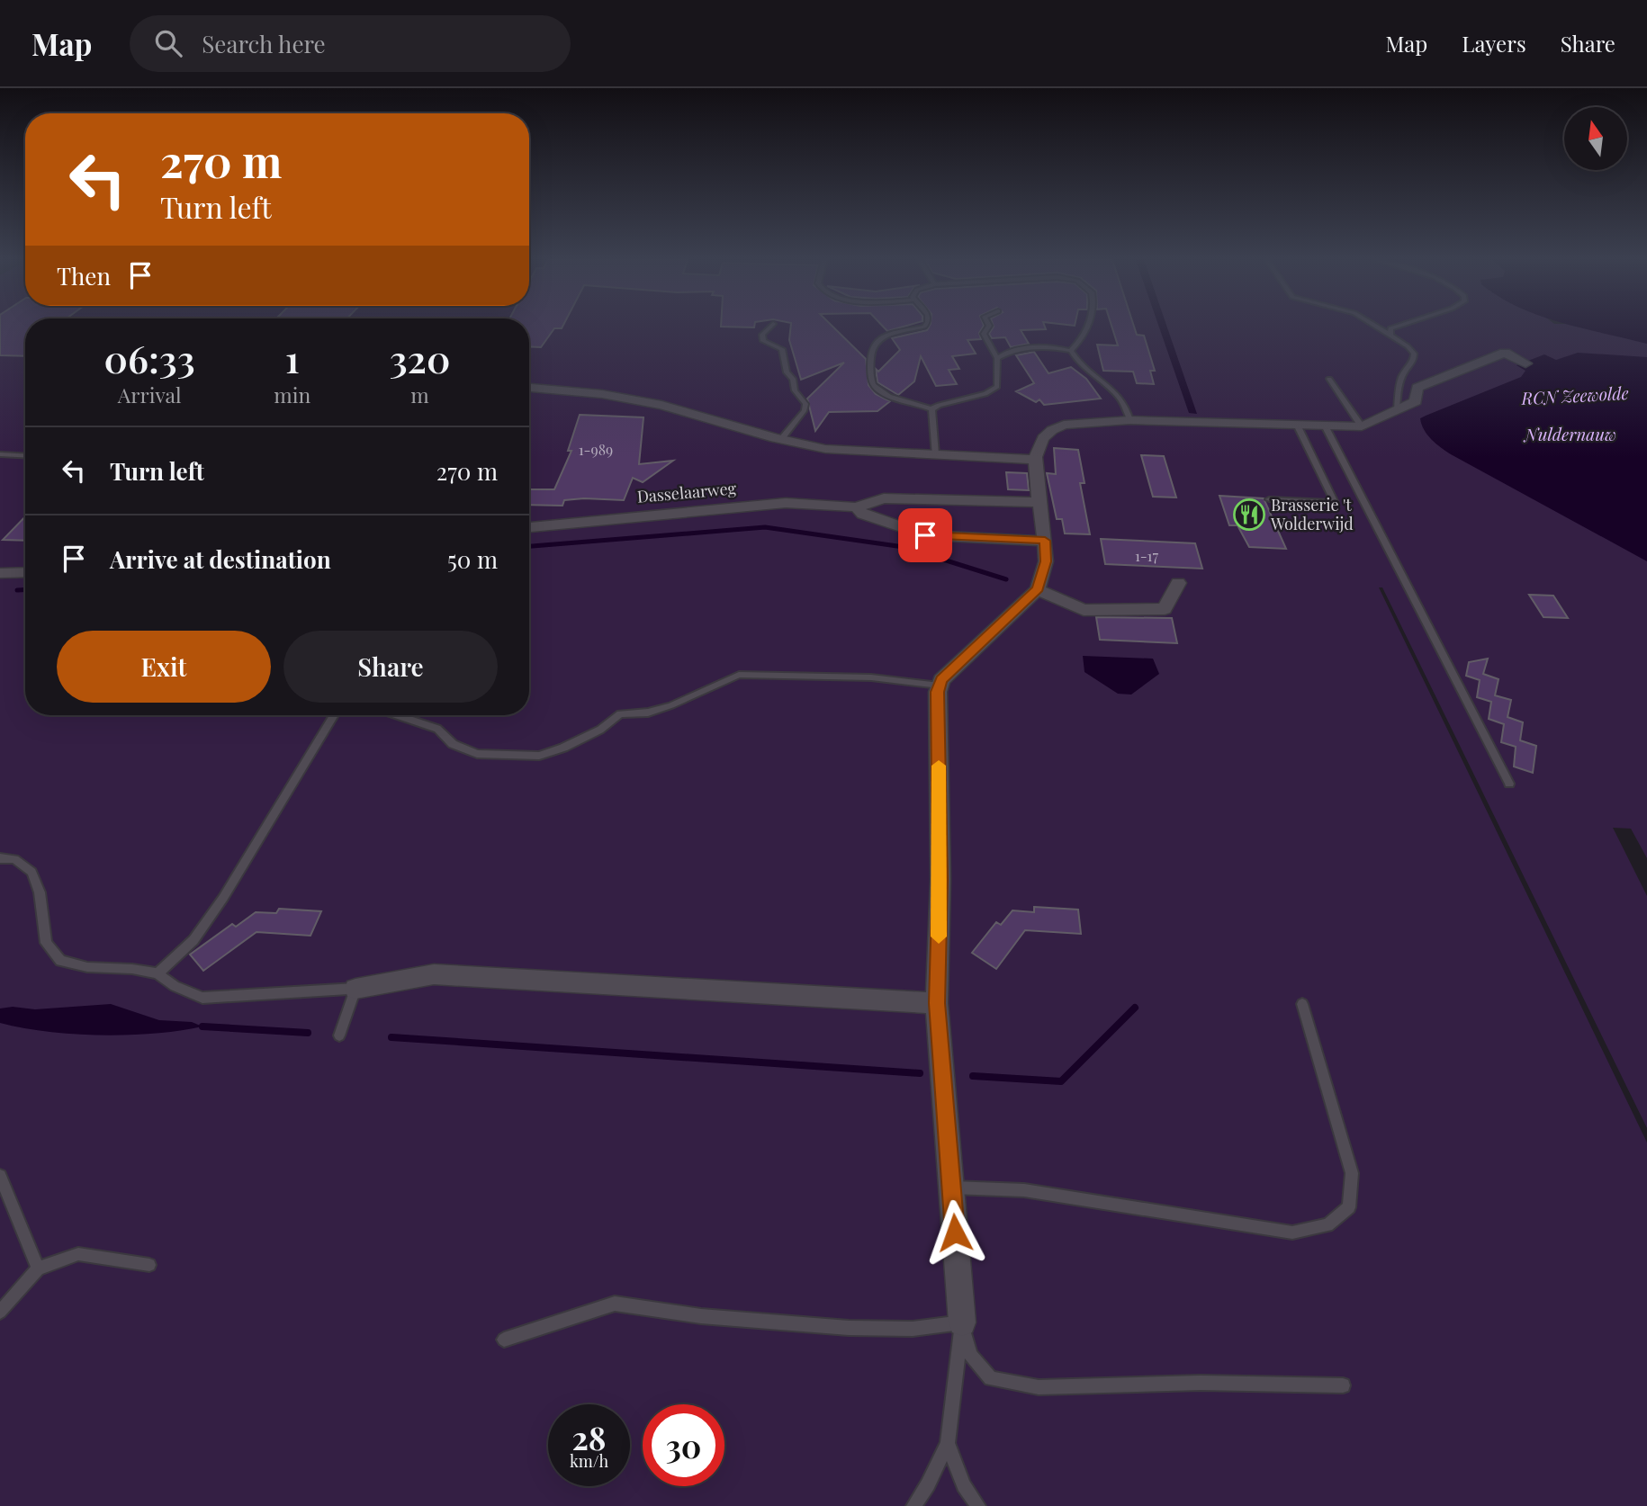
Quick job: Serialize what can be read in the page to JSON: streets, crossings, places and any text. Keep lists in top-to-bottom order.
{
  "streets": {
    "street": ["Dasselaarweg"]
  },
  "water": ["RCN Zeewolde", "Nuldernauw"],
  "places": {
    "restaurant": ["Brasserie 't Wolderwijd"]
  },
  "house_numbers": ["1-989", "1-17"],
  "north": "top",
  "page": {
    "header": "Map",
    "search": "Search here",
    "nav": ["Map", "Layers", "Share"],
    "turn": ["270 m", "Turn left"],
    "then": "Then",
    "eta": [
      "06:33",
      "Arrival",
      "1",
      "min",
      "320",
      "m"
    ],
    "list": [
      {
        "name": "Turn left",
        "value": "270 m"
      },
      {
        "name": "Arrive at destination",
        "value": "50 m"
      }
    ],
    "buttons": ["Exit", "Share"],
    "speed": "28 km/h",
    "limit": "30"
  }
}
